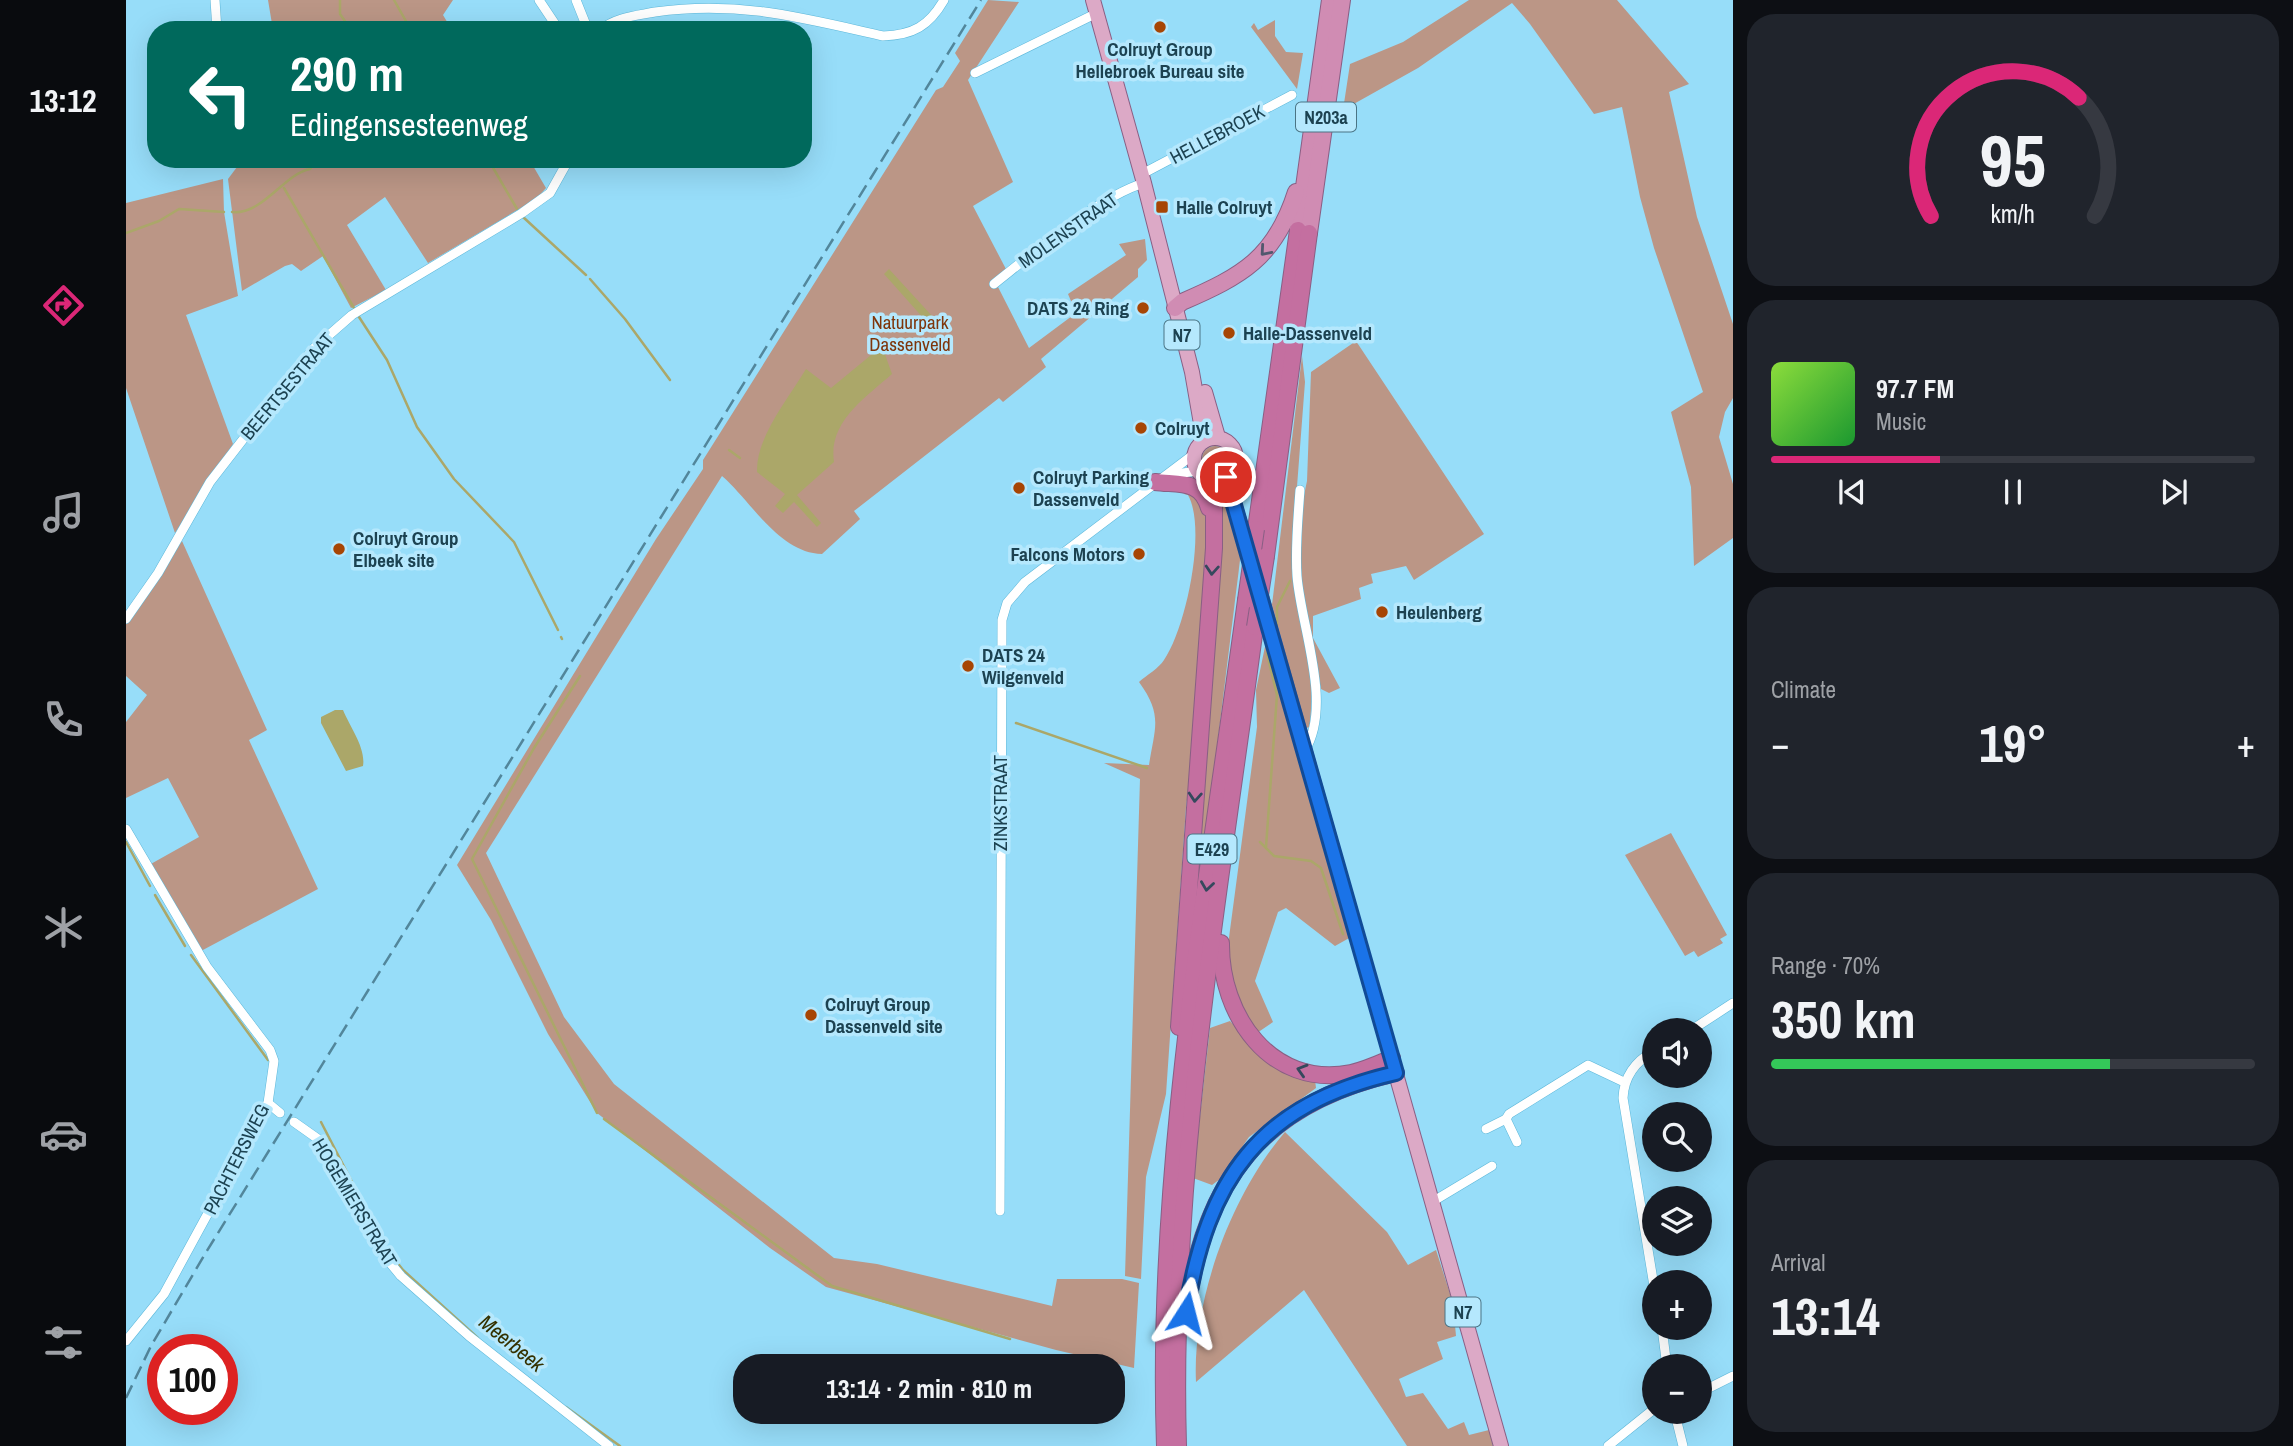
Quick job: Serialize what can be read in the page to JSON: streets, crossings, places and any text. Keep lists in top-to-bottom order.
{
  "streets": {
    "highway": ["N203a", "E429"],
    "main road": ["N7"],
    "street": [
      "HELLEBROEK",
      "MOLENSTRAAT",
      "BEERTSESTRAAT",
      "ZINKSTRAAT",
      "PACHTERSWEG",
      "HOGEMIERSTRAAT"
    ]
  },
  "crossings": [
    ["N203a", "E429"],
    ["HELLEBROEK", "MOLENSTRAAT"],
    ["HELLEBROEK", "N7"],
    ["MOLENSTRAAT", "N7"],
    ["N7", "ZINKSTRAAT"]
  ],
  "water": ["Meerbeek"],
  "parks": ["Natuurpark Dassenveld"],
  "places": {
    "other": [
      "Colruyt Group Hellebroek Bureau site",
      "DATS 24 Ring",
      "Halle-Dassenveld",
      "Colruyt",
      "Colruyt Parking Dassenveld",
      "Colruyt Group Elbeek site",
      "Falcons Motors",
      "Heulenberg",
      "DATS 24 Wilgenveld",
      "Colruyt Group Dassenveld site"
    ],
    "transit": ["Halle Colruyt"]
  },
  "page": {
    "tabs": "13:12",
    "turn": ["290 m", "Edingensesteenweg"],
    "song": ["97.7 FM", "Music"],
    "tile": [
      "Climate",
      ["Range · 70%", "350 km"],
      ["Arrival", "13:14"]
    ],
    "heat": ["−", "19°", "+"],
    "map_buttons": ["+", "−"],
    "limit": "100",
    "trip": "13:14 · 2 min · 810 m",
    "gauge": ["95", "km/h"]
  }
}
